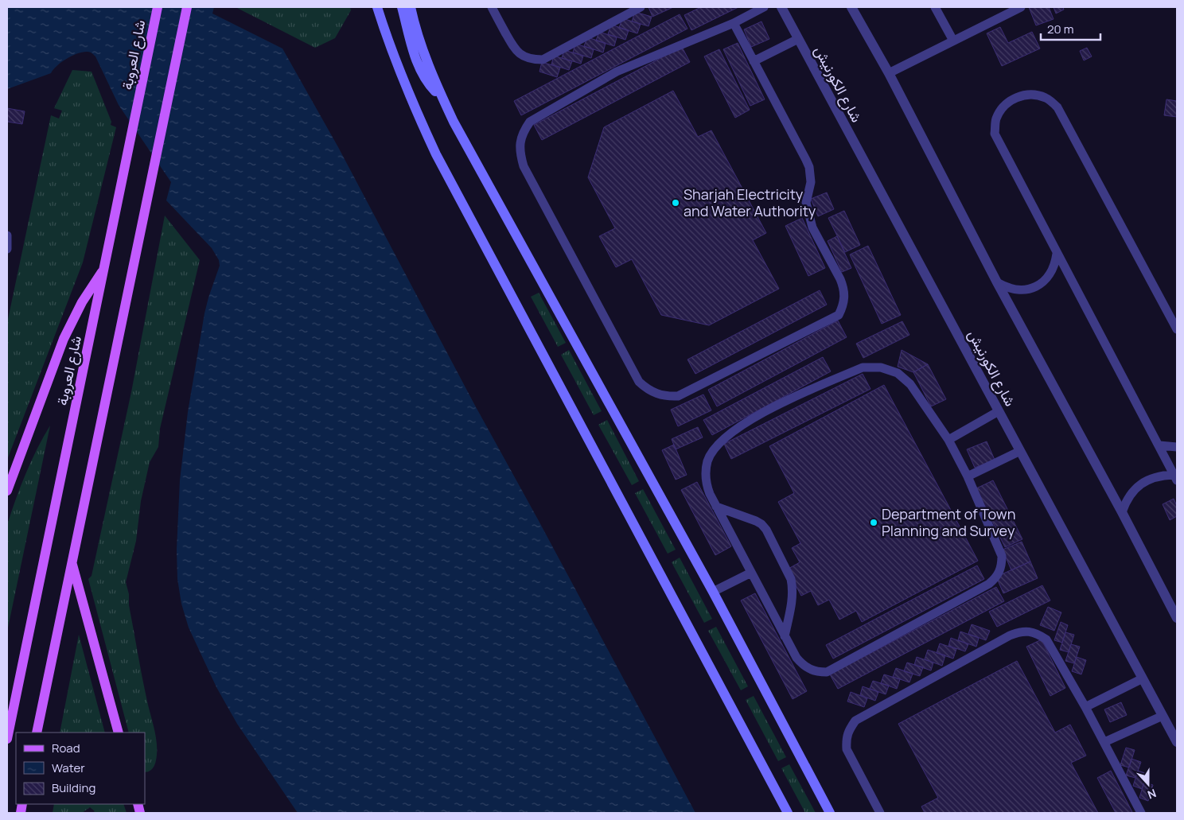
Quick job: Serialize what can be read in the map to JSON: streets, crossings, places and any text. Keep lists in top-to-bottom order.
{
  "streets": {
    "main road": ["شارع العروبة"],
    "street": ["شارع الكورنيش"]
  },
  "places": ["Sharjah Electricity and Water Authority", "Department of Town Planning and Survey"],
  "legend": ["Road", "Water", "Building"],
  "scale_bar": "20 m",
  "north": "bottom"
}
